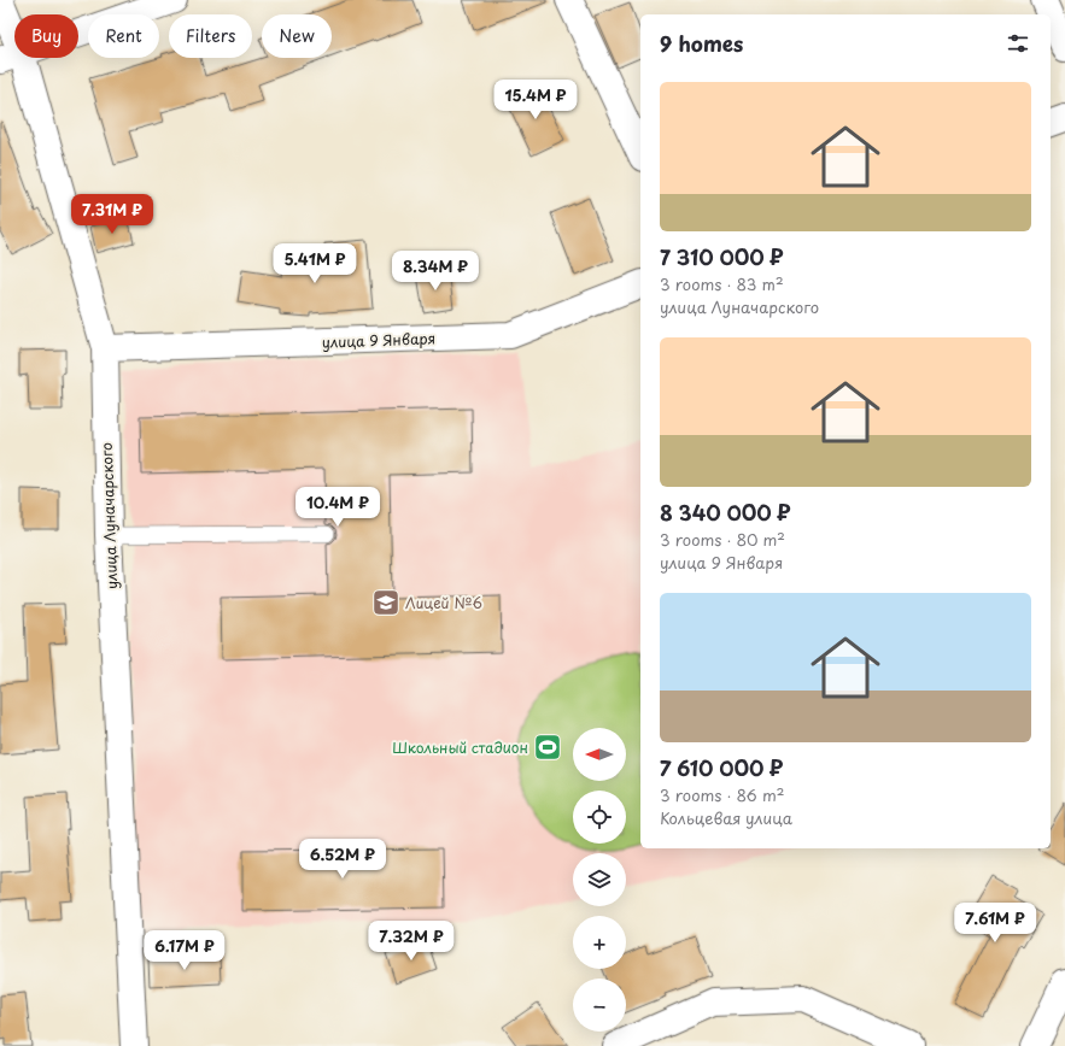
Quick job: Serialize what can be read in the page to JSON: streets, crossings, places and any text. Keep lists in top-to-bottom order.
{
  "streets": {
    "street": ["улица 9 Января", "улица Луначарского"]
  },
  "crossings": [
    ["улица 9 Января", "улица Луначарского"]
  ],
  "places": {
    "school or university": ["Лицей №6"],
    "sports": ["Школьный стадион"]
  },
  "north": "left",
  "page": {
    "chip": [
      "Buy",
      "Rent",
      "Filters",
      "New"
    ],
    "heading": "9 homes",
    "list": [
      {
        "name": "7 310 000 ₽",
        "note": "3 rooms · 83 m² · улица Луначарского"
      },
      {
        "name": "8 340 000 ₽",
        "note": "3 rooms · 80 m² · улица 9 Января"
      },
      {
        "name": "7 610 000 ₽",
        "note": "3 rooms · 86 m² · Кольцевая улица"
      }
    ],
    "price": [
      "15.4M ₽",
      "7.31M ₽",
      "5.41M ₽",
      "8.34M ₽",
      "10.4M ₽",
      "6.52M ₽",
      "7.61M ₽",
      "7.32M ₽",
      "6.17M ₽"
    ],
    "map_buttons": ["+", "−"]
  }
}
